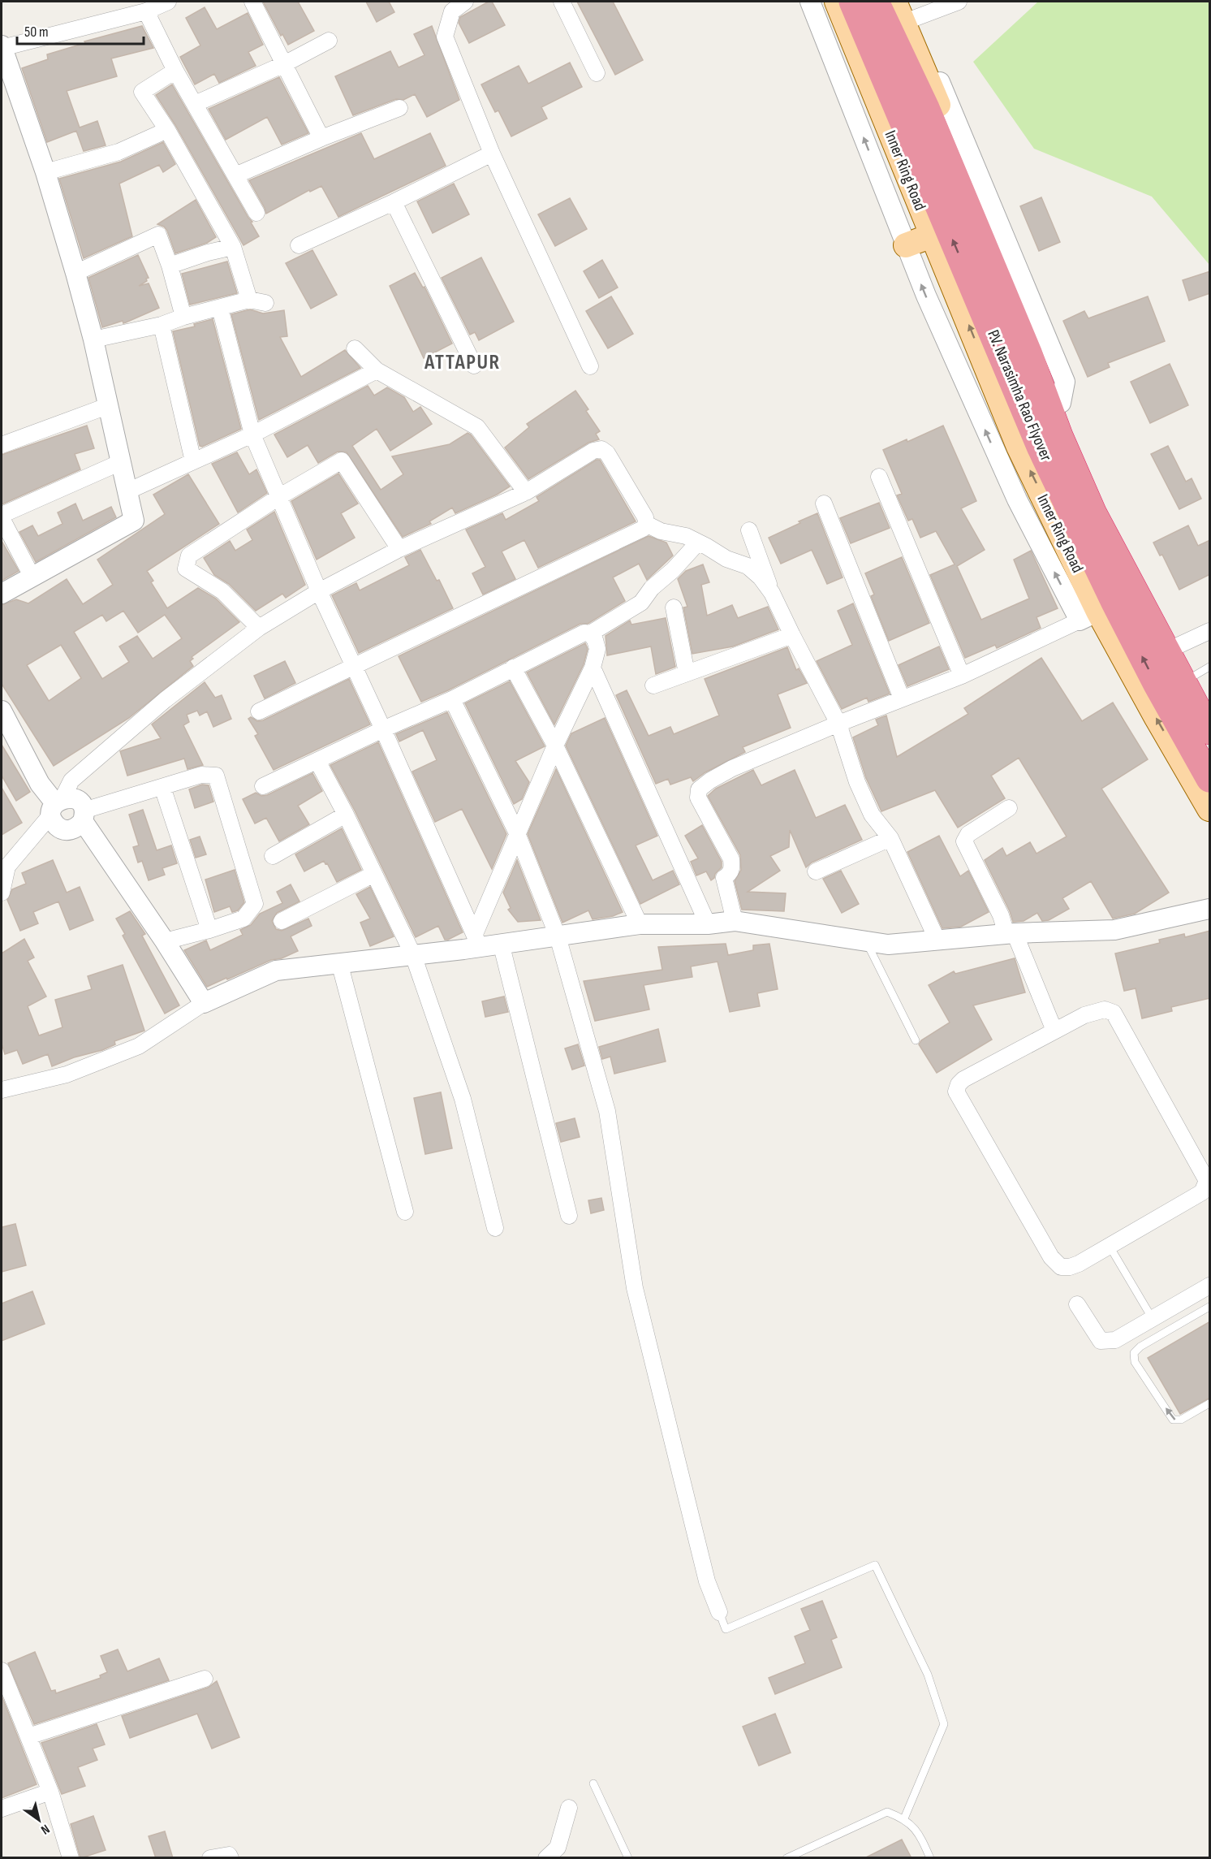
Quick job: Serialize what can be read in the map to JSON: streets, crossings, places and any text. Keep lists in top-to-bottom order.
{
  "streets": {
    "highway": ["P.V. Narasimha Rao Flyover"],
    "main road": ["Inner Ring Road"]
  },
  "districts": ["ATTAPUR"],
  "scale_bar": "50 m",
  "north": "bottom right"
}
